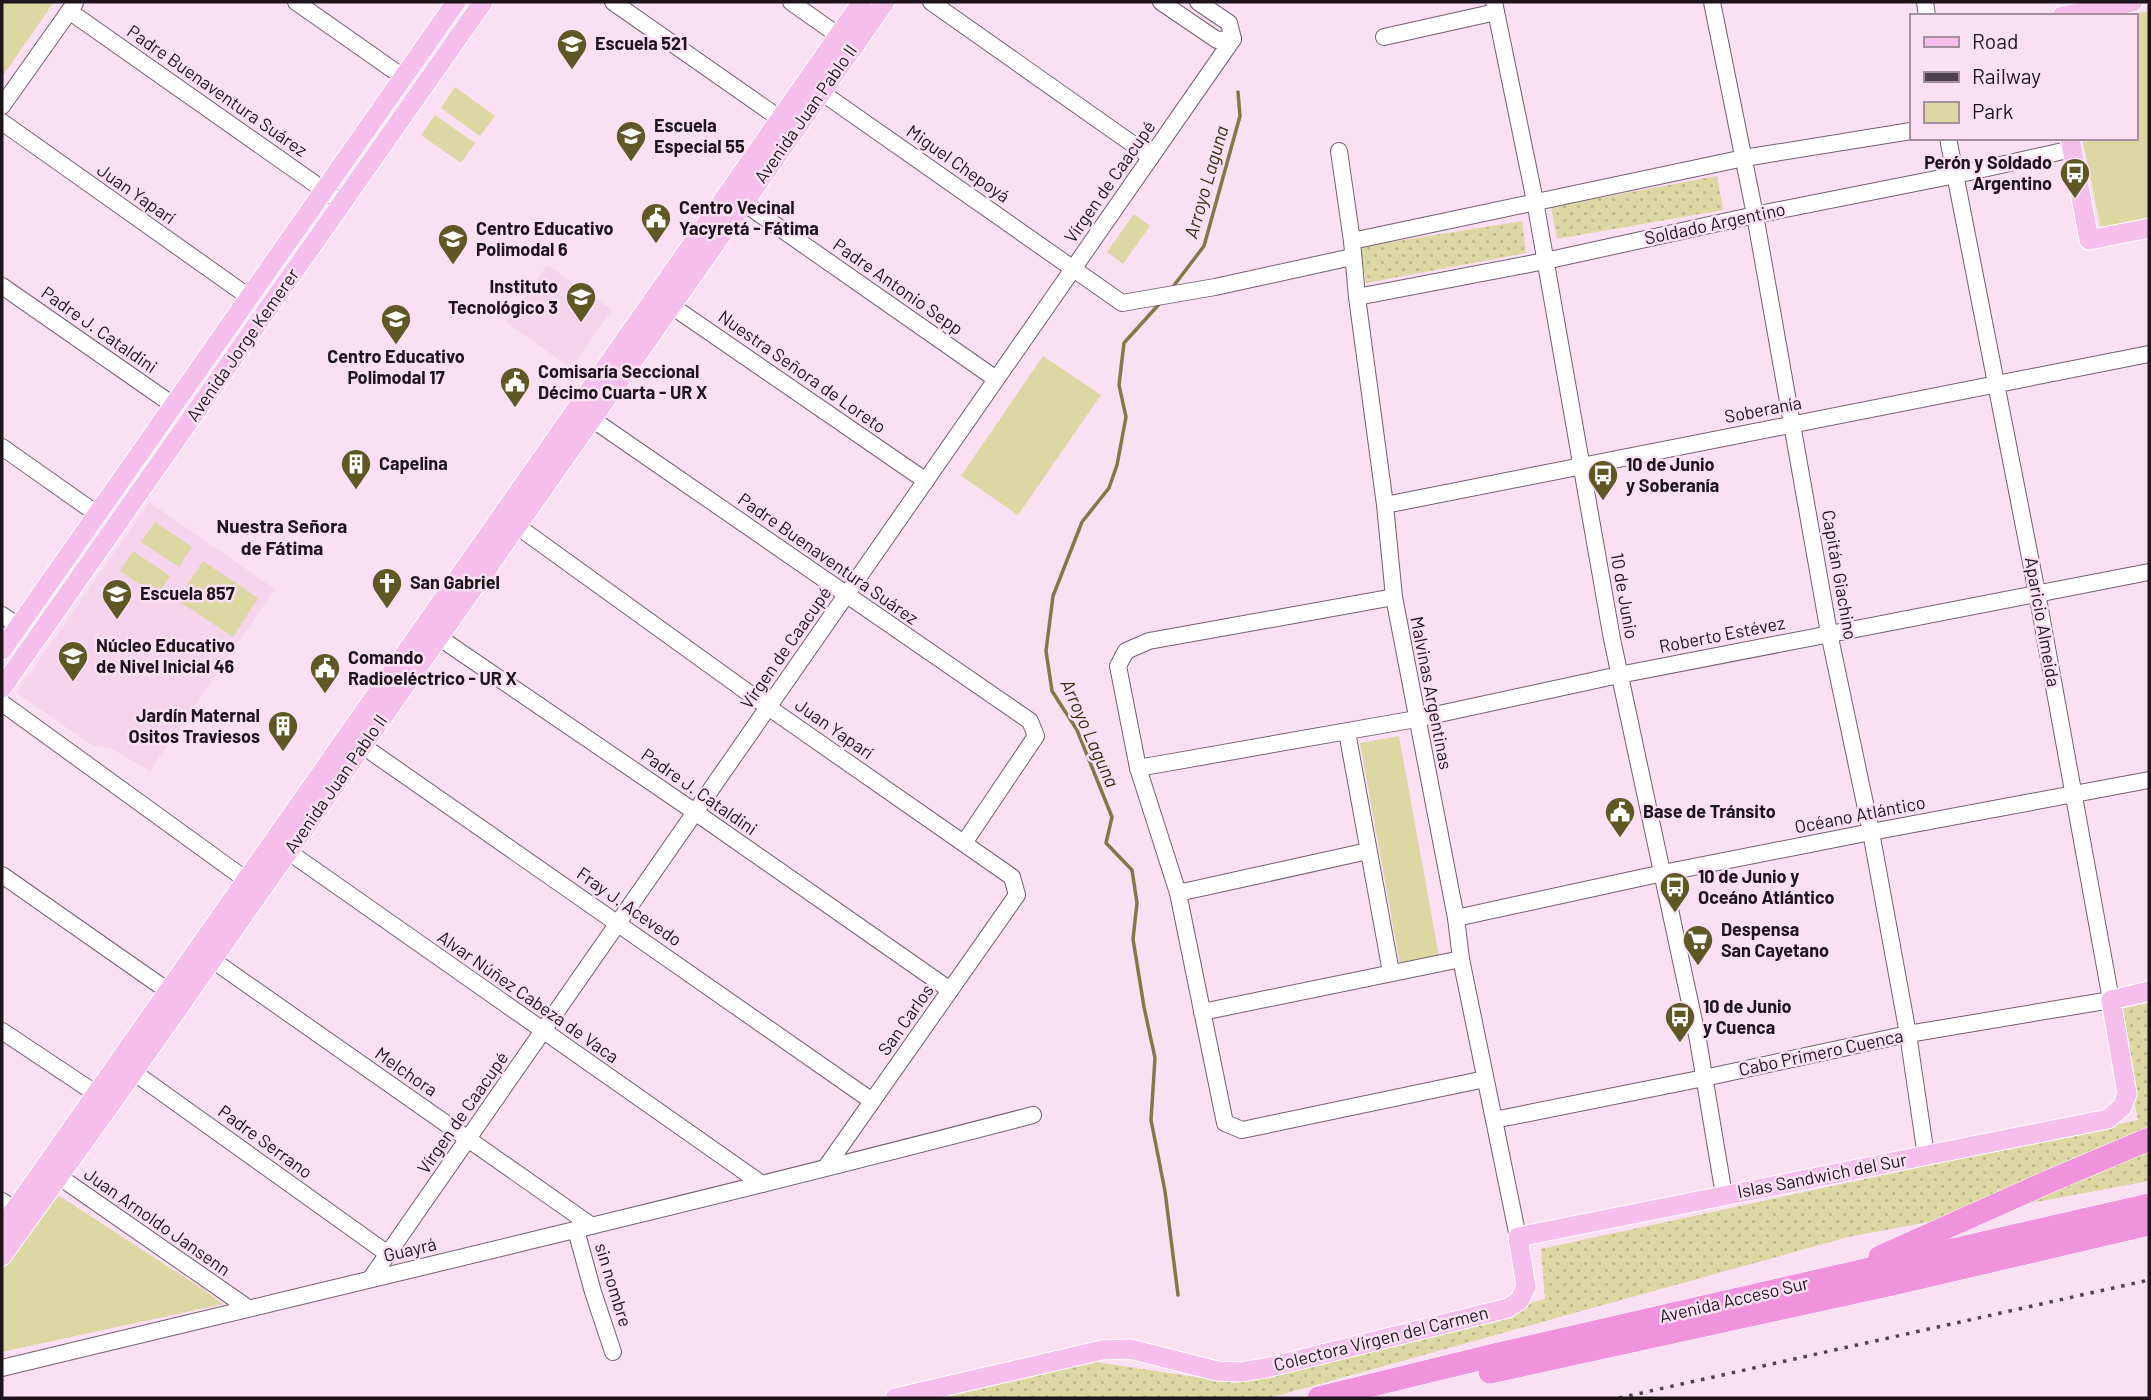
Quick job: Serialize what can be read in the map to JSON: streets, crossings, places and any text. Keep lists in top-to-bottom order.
{
  "streets": {
    "highway": ["Avenida Acceso Sur"],
    "main road": [
      "Avenida Juan Pablo II",
      "Avenida Jorge Kemerer",
      "Aparicio Almeida",
      "Cabo Primero Cuenca",
      "Islas Sandwich del Sur",
      "Colectora Vírgen del Carmen"
    ],
    "street": [
      "Padre Buenaventura Suárez",
      "Miguel Chepoyá",
      "Vírgen de Caacupé",
      "Juan Yaparí",
      "Soldado Argentino",
      "Padre Antonio Sepp",
      "Padre J. Cataldini",
      "Nuestra Señora de Loreto",
      "Soberanía",
      "Capitán Giachino",
      "10 de Junio",
      "Roberto Estévez",
      "Malvinas Argentinas",
      "Océano Atlántico",
      "Fray J. Acevedo",
      "Alvar Núñez Cabeza de Vaca",
      "San Carlos",
      "Melchora",
      "Padre Serrano",
      "Juan Arnoldo Jansenn",
      "Guayrá",
      "sin nombre"
    ]
  },
  "crossings": [
    ["Padre Buenaventura Suárez", "Avenida Juan Pablo II"],
    ["Padre Buenaventura Suárez", "Vírgen de Caacupé"],
    ["Padre Buenaventura Suárez", "Juan Yaparí"],
    ["Padre Buenaventura Suárez", "Avenida Jorge Kemerer"],
    ["Avenida Juan Pablo II", "Miguel Chepoyá"],
    ["Avenida Juan Pablo II", "Juan Yaparí"],
    ["Avenida Juan Pablo II", "Padre Antonio Sepp"],
    ["Avenida Juan Pablo II", "Padre J. Cataldini"],
    ["Avenida Juan Pablo II", "Nuestra Señora de Loreto"],
    ["Avenida Juan Pablo II", "Fray J. Acevedo"],
    ["Avenida Juan Pablo II", "Alvar Núñez Cabeza de Vaca"],
    ["Avenida Juan Pablo II", "Melchora"],
    ["Avenida Juan Pablo II", "Padre Serrano"],
    ["Avenida Juan Pablo II", "Juan Arnoldo Jansenn"],
    ["Miguel Chepoyá", "Vírgen de Caacupé"],
    ["Miguel Chepoyá", "Malvinas Argentinas"],
    ["Vírgen de Caacupé", "Juan Yaparí"],
    ["Vírgen de Caacupé", "Padre Antonio Sepp"],
    ["Vírgen de Caacupé", "Padre J. Cataldini"],
    ["Vírgen de Caacupé", "Nuestra Señora de Loreto"],
    ["Vírgen de Caacupé", "Fray J. Acevedo"],
    ["Vírgen de Caacupé", "Alvar Núñez Cabeza de Vaca"],
    ["Vírgen de Caacupé", "Melchora"],
    ["Vírgen de Caacupé", "Padre Serrano"],
    ["Vírgen de Caacupé", "Guayrá"],
    ["Juan Yaparí", "Avenida Jorge Kemerer"],
    ["Juan Yaparí", "San Carlos"],
    ["Soldado Argentino", "Capitán Giachino"],
    ["Soldado Argentino", "10 de Junio"],
    ["Soldado Argentino", "Aparicio Almeida"],
    ["Soldado Argentino", "Malvinas Argentinas"],
    ["Padre J. Cataldini", "Avenida Jorge Kemerer"],
    ["Padre J. Cataldini", "San Carlos"],
    ["Soberanía", "Capitán Giachino"],
    ["Soberanía", "10 de Junio"],
    ["Soberanía", "Aparicio Almeida"],
    ["Soberanía", "Malvinas Argentinas"],
    ["Capitán Giachino", "Roberto Estévez"],
    ["Capitán Giachino", "Océano Atlántico"],
    ["Capitán Giachino", "Cabo Primero Cuenca"],
    ["Capitán Giachino", "Islas Sandwich del Sur"],
    ["10 de Junio", "Roberto Estévez"],
    ["10 de Junio", "Océano Atlántico"],
    ["10 de Junio", "Cabo Primero Cuenca"],
    ["10 de Junio", "Islas Sandwich del Sur"],
    ["Aparicio Almeida", "Roberto Estévez"],
    ["Aparicio Almeida", "Océano Atlántico"],
    ["Aparicio Almeida", "Cabo Primero Cuenca"],
    ["Aparicio Almeida", "Islas Sandwich del Sur"],
    ["Roberto Estévez", "Malvinas Argentinas"],
    ["Malvinas Argentinas", "Océano Atlántico"],
    ["Malvinas Argentinas", "Cabo Primero Cuenca"],
    ["Malvinas Argentinas", "Islas Sandwich del Sur"],
    ["Malvinas Argentinas", "Colectora Vírgen del Carmen"],
    ["Fray J. Acevedo", "San Carlos"],
    ["Alvar Núñez Cabeza de Vaca", "Guayrá"],
    ["San Carlos", "Guayrá"],
    ["Melchora", "Guayrá"],
    ["Melchora", "sin nombre"],
    ["Islas Sandwich del Sur", "Colectora Vírgen del Carmen"],
    ["Juan Arnoldo Jansenn", "Guayrá"],
    ["Guayrá", "sin nombre"]
  ],
  "districts": ["Nuestra Señora de Fátima"],
  "water": ["Arroyo Laguna"],
  "places": {
    "school or university": [
      "Escuela 521",
      "Escuela Especial 55",
      "Centro Educativo Polimodal 6",
      "Instituto Tecnológico 3",
      "Centro Educativo Polimodal 17",
      "Escuela 857",
      "Núcleo Educativo de Nivel Inicial 46"
    ],
    "bus stop": [
      "Perón y Soldado Argentino",
      "10 de Junio y Soberanía",
      "10 de Junio y Oceáno Atlántico",
      "10 de Junio y Cuenca"
    ],
    "public building": [
      "Centro Vecinal Yacyretá - Fátima",
      "Comisaría Seccional Décimo Cuarta - UR X",
      "Comando Radioeléctrico - UR X",
      "Base de Tránsito"
    ],
    "building": ["Capelina", "Jardín Maternal Ositos Traviesos"],
    "church": ["San Gabriel"],
    "supermarket": ["Despensa San Cayetano"]
  },
  "legend": ["Road", "Railway", "Park"]
}
